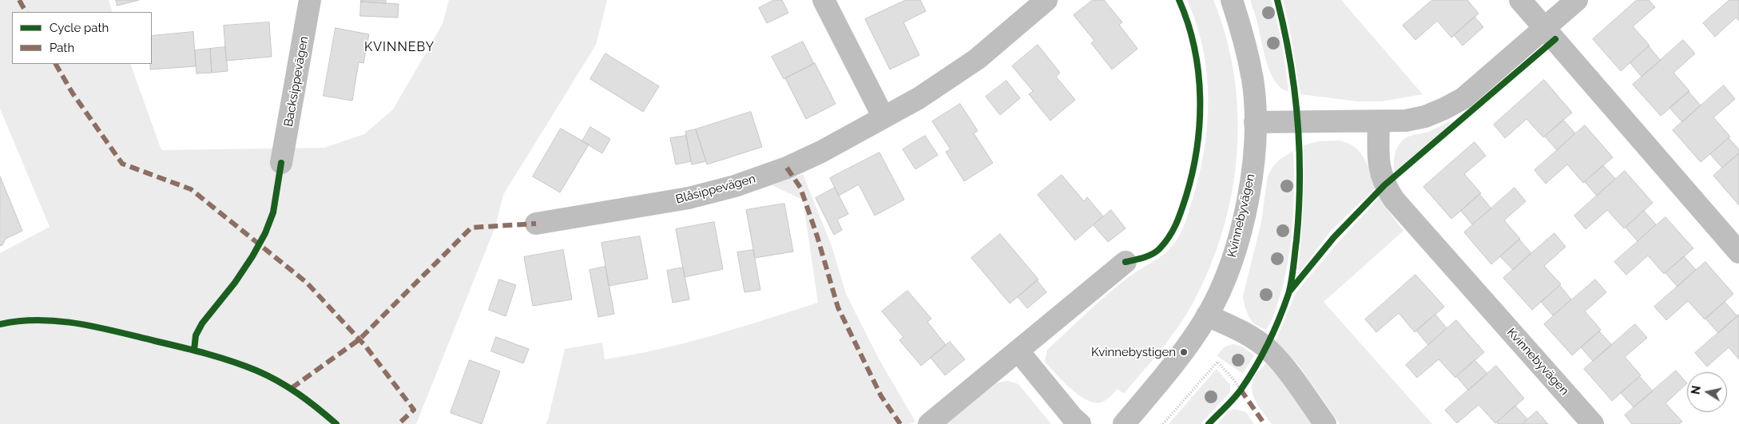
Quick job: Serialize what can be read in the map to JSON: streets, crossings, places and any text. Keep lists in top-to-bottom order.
{
  "streets": {
    "street": ["Backsippevägen", "Blåsippevägen", "Kvinnebyvägen"]
  },
  "districts": ["KVINNEBY"],
  "places": ["Kvinnebystigen"],
  "legend": ["Cycle path", "Path"],
  "north": "left"
}
